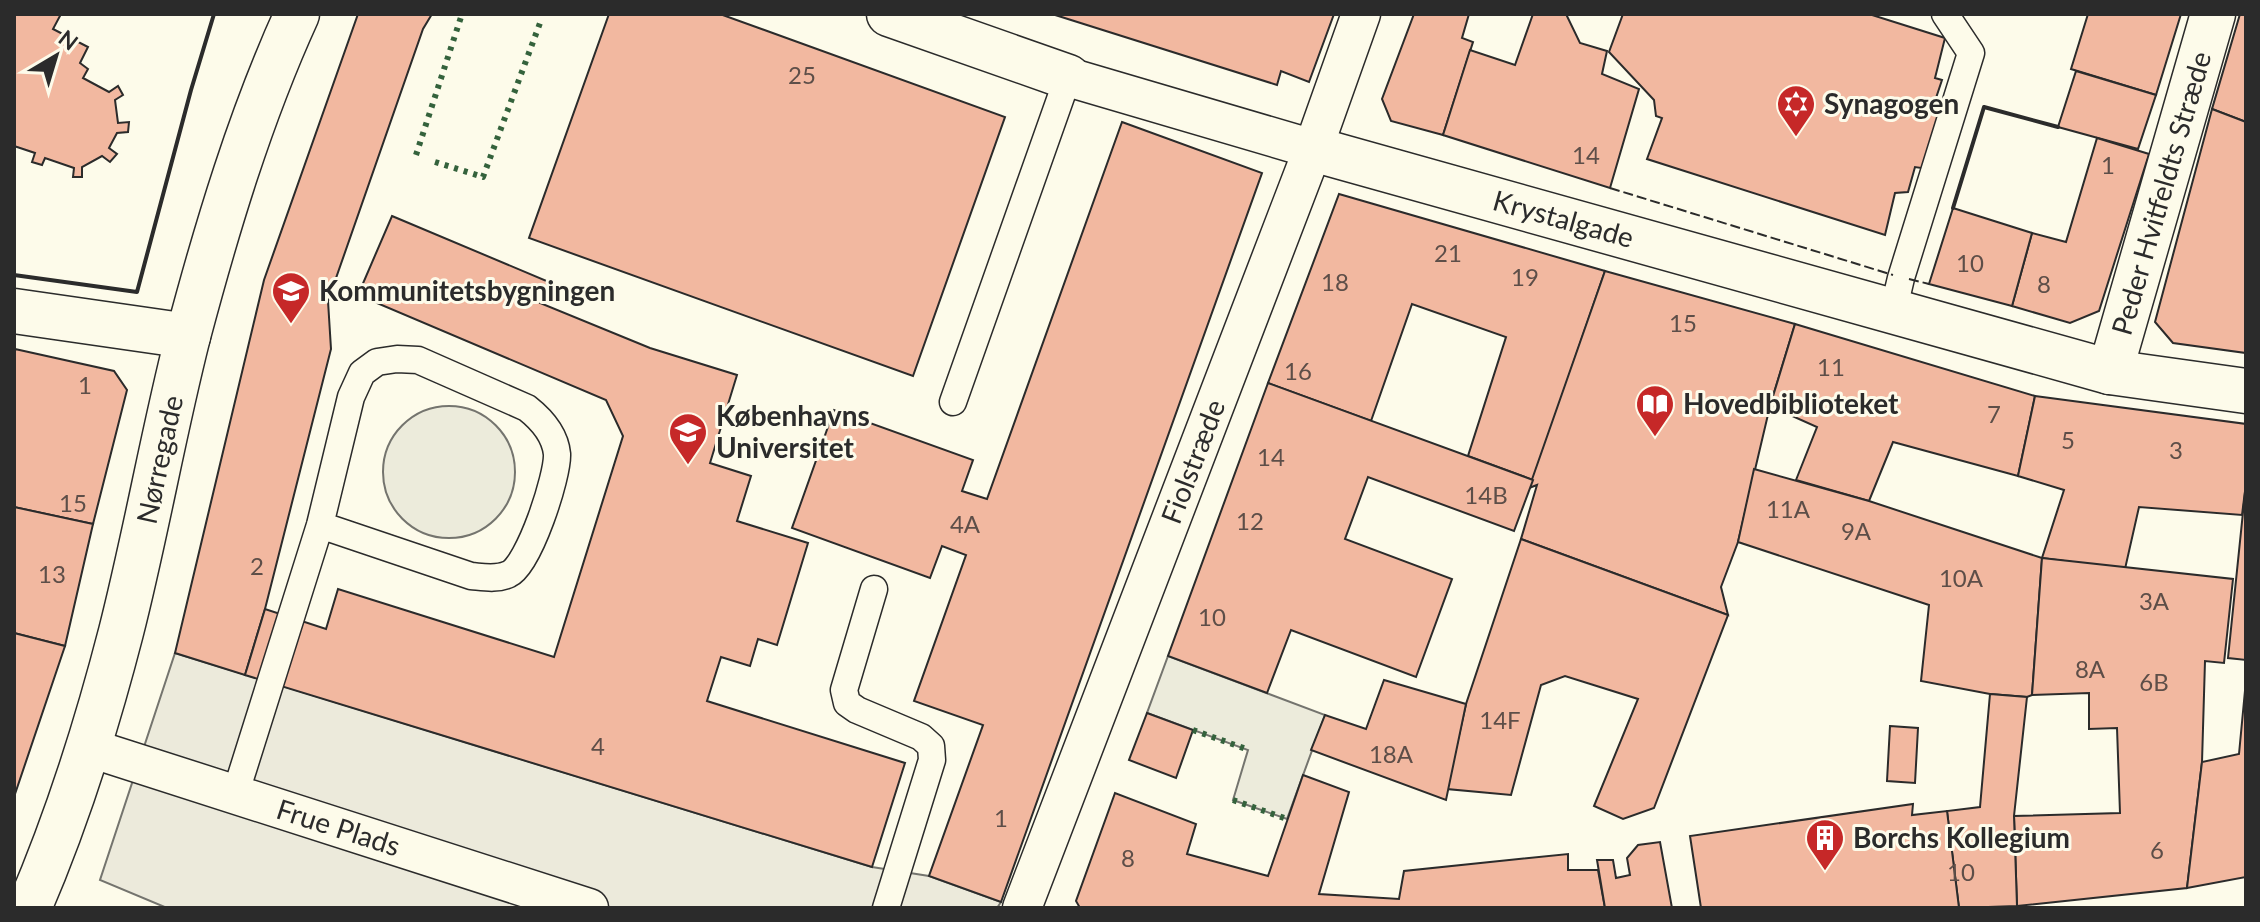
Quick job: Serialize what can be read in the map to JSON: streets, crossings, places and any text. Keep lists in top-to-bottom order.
{
  "streets": {
    "street": [
      "Peder Hvitfeldts Stræde",
      "Krystalgade",
      "Nørregade",
      "Fiolstræde",
      "Frue Plads"
    ]
  },
  "crossings": [
    ["Peder Hvitfeldts Stræde", "Krystalgade"],
    ["Krystalgade", "Fiolstræde"],
    ["Nørregade", "Frue Plads"]
  ],
  "places": {
    "synagogue": ["Synagogen"],
    "school or university": ["Kommunitetsbygningen", "Københavns Universitet"],
    "library": ["Hovedbiblioteket"],
    "building": ["Borchs Kollegium"]
  },
  "house_numbers": [
    "25",
    "14",
    "1",
    "21",
    "10",
    "19",
    "18",
    "8",
    "15",
    "11",
    "16",
    "1",
    "7",
    "5",
    "3",
    "14",
    "14B",
    "15",
    "11A",
    "12",
    "4A",
    "9A",
    "2",
    "13",
    "10A",
    "3A",
    "10",
    "8A",
    "6B",
    "14F",
    "4",
    "18A",
    "1",
    "6",
    "8",
    "10"
  ],
  "north": "top right"
}
